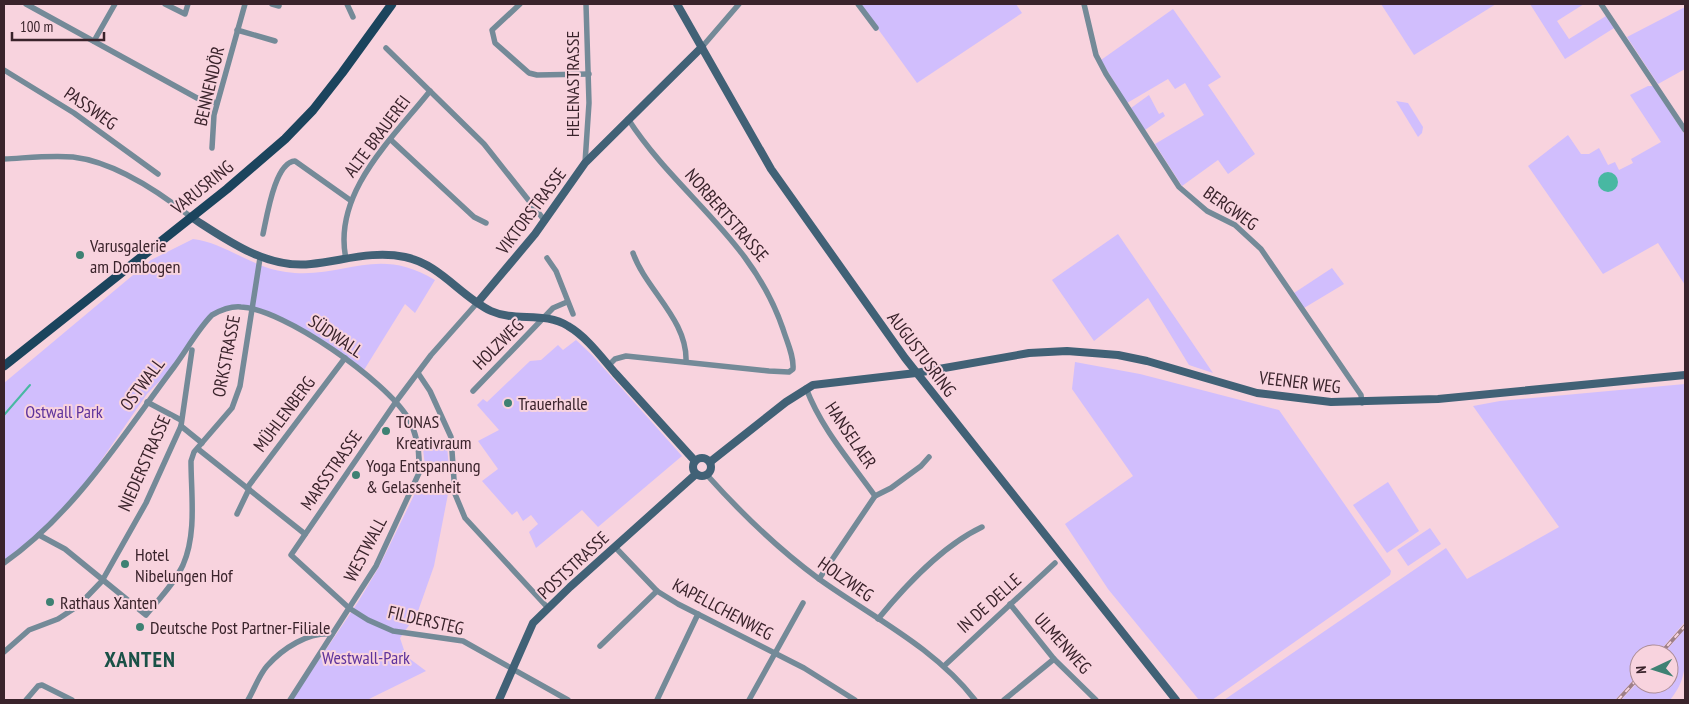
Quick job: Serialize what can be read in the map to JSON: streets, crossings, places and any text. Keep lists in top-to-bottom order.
{
  "streets": {
    "main road": [
      "VARUSRING",
      "VIKTORSTRASSE",
      "HOLZWEG",
      "AUGUSTUSRING",
      "VEENER WEG",
      "POSTSTRASSE"
    ],
    "street": [
      "HELENASTRASSE",
      "BENNENDÖR",
      "PASSWEG",
      "ALTE BRAUEREI",
      "BERGWEG",
      "NORBERTSTRASSE",
      "SÜDWALL",
      "ORKSTRASSE",
      "OSTWALL",
      "MÜHLENBERG",
      "HANSELAER",
      "NIEDERSTRASSE",
      "MARSSTRASSE",
      "WESTWALL",
      "IN DE DELLE",
      "KAPELLCHENWEG",
      "FILDERSTEG",
      "ULMENWEG"
    ]
  },
  "crossings": [
    ["HELENASTRASSE", "VIKTORSTRASSE"],
    ["ALTE BRAUEREI", "HOLZWEG"],
    ["VARUSRING", "HOLZWEG"],
    ["BERGWEG", "VEENER WEG"],
    ["VIKTORSTRASSE", "NORBERTSTRASSE"],
    ["VIKTORSTRASSE", "SÜDWALL"],
    ["VIKTORSTRASSE", "HOLZWEG"],
    ["VIKTORSTRASSE", "AUGUSTUSRING"],
    ["VIKTORSTRASSE", "MARSSTRASSE"],
    ["VIKTORSTRASSE", "WESTWALL"],
    ["SÜDWALL", "ORKSTRASSE"],
    ["SÜDWALL", "OSTWALL"],
    ["SÜDWALL", "MÜHLENBERG"],
    ["SÜDWALL", "MARSSTRASSE"],
    ["SÜDWALL", "WESTWALL"],
    ["HOLZWEG", "ORKSTRASSE"],
    ["HOLZWEG", "POSTSTRASSE"],
    ["HOLZWEG", "IN DE DELLE"],
    ["AUGUSTUSRING", "VEENER WEG"],
    ["ORKSTRASSE", "OSTWALL"],
    ["ORKSTRASSE", "NIEDERSTRASSE"],
    ["MARSSTRASSE", "WESTWALL"],
    ["MARSSTRASSE", "FILDERSTEG"],
    ["WESTWALL", "FILDERSTEG"],
    ["POSTSTRASSE", "KAPELLCHENWEG"],
    ["POSTSTRASSE", "FILDERSTEG"],
    ["IN DE DELLE", "ULMENWEG"]
  ],
  "districts": ["XANTEN"],
  "parks": ["Ostwall Park", "Westwall-Park"],
  "places": [
    "Varusgalerie am Dombogen",
    "Trauerhalle",
    "TONAS Kreativraum",
    "Yoga Entspannung & Gelassenheit",
    "Hotel Nibelungen Hof",
    "Rathaus Xanten",
    "Deutsche Post Partner-Filiale"
  ],
  "scale_bar": "100 m",
  "north": "left"
}
